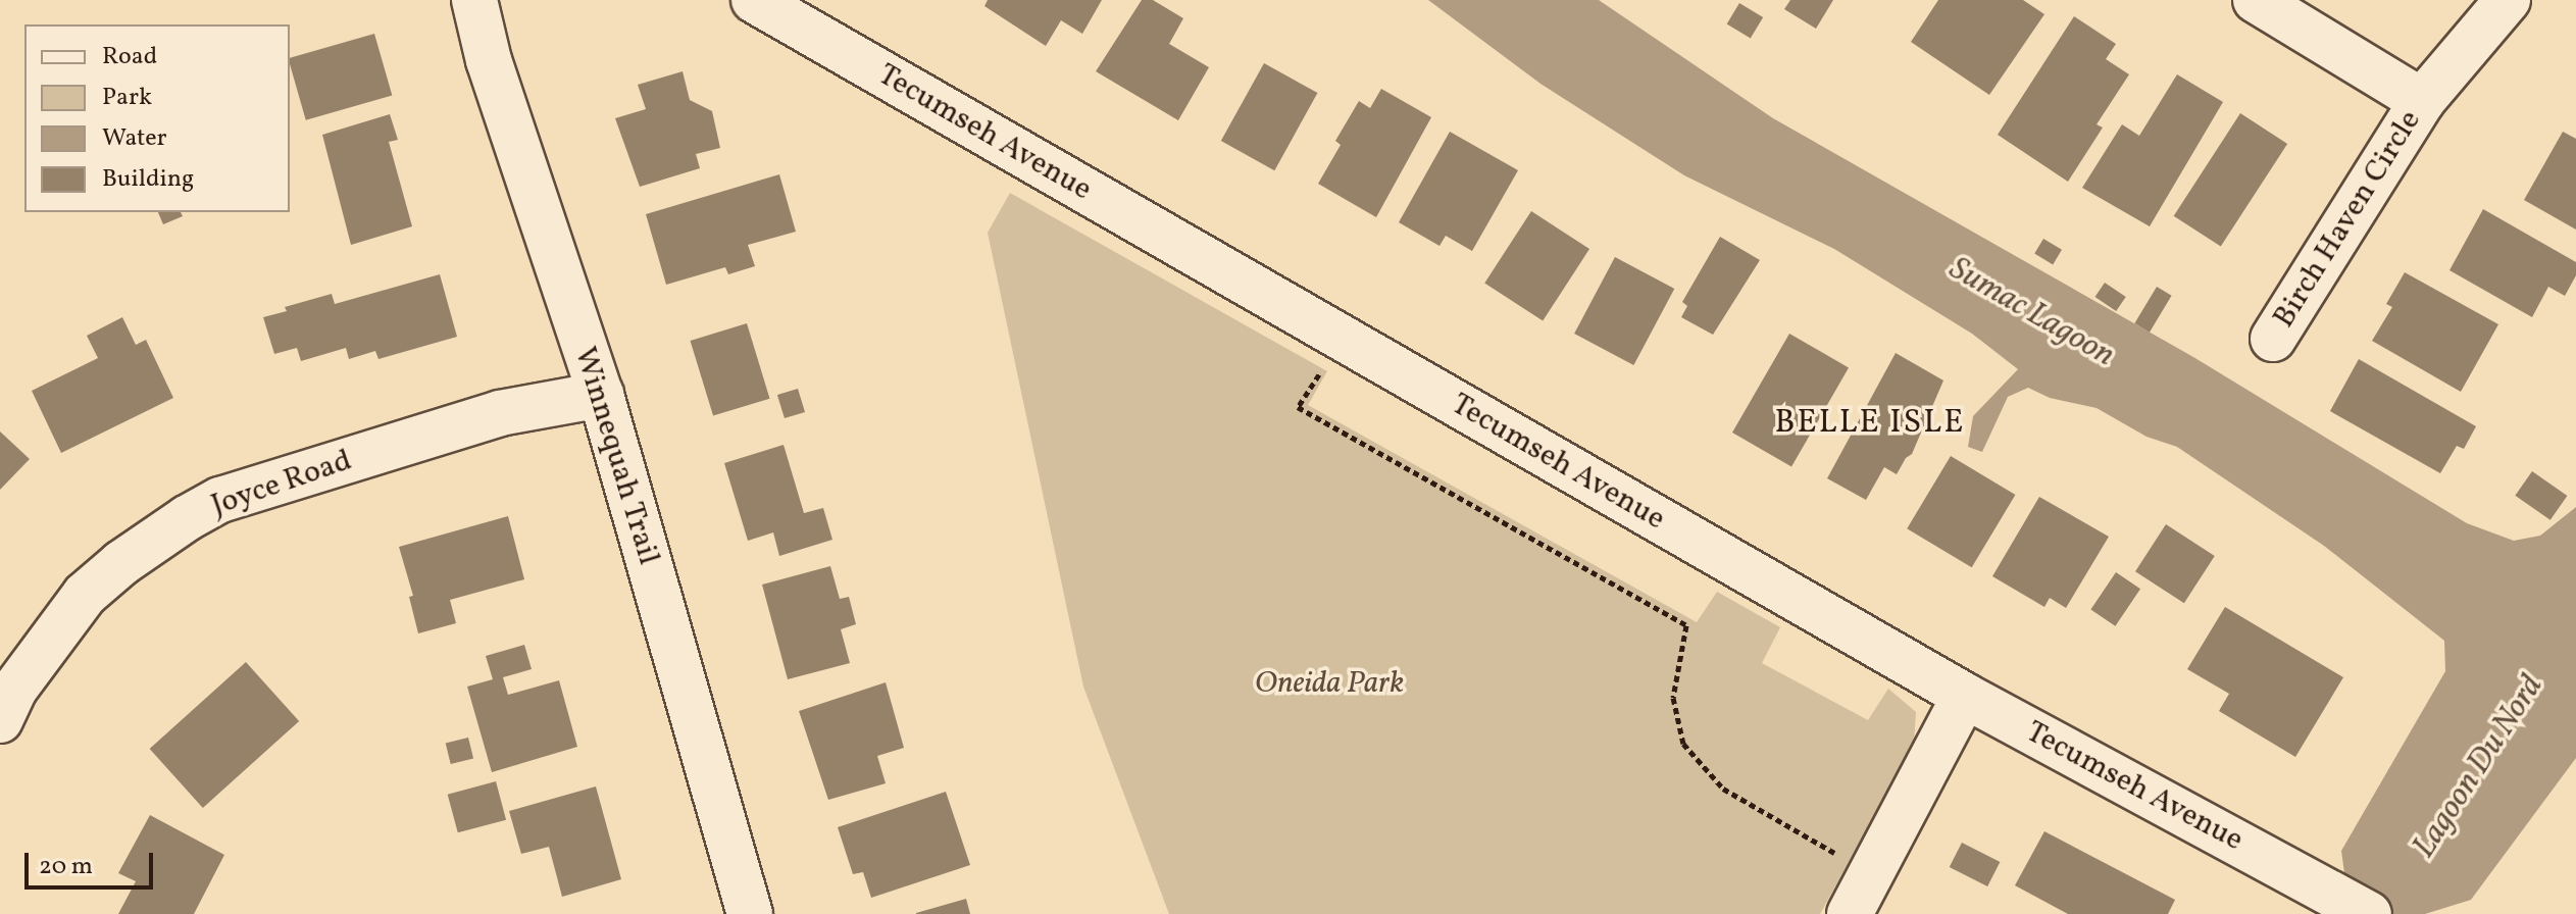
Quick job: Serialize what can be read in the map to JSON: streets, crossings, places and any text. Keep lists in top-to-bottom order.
{
  "streets": {
    "street": [
      "Tecumseh Avenue",
      "Birch Haven Circle",
      "Winnequah Trail",
      "Joyce Road"
    ]
  },
  "crossings": [
    ["Winnequah Trail", "Joyce Road"]
  ],
  "districts": ["BELLE ISLE"],
  "water": ["Sumac Lagoon", "Lagoon Du Nord"],
  "parks": ["Oneida Park"],
  "legend": [
    "Road",
    "Park",
    "Water",
    "Building"
  ],
  "scale_bar": "20 m"
}
